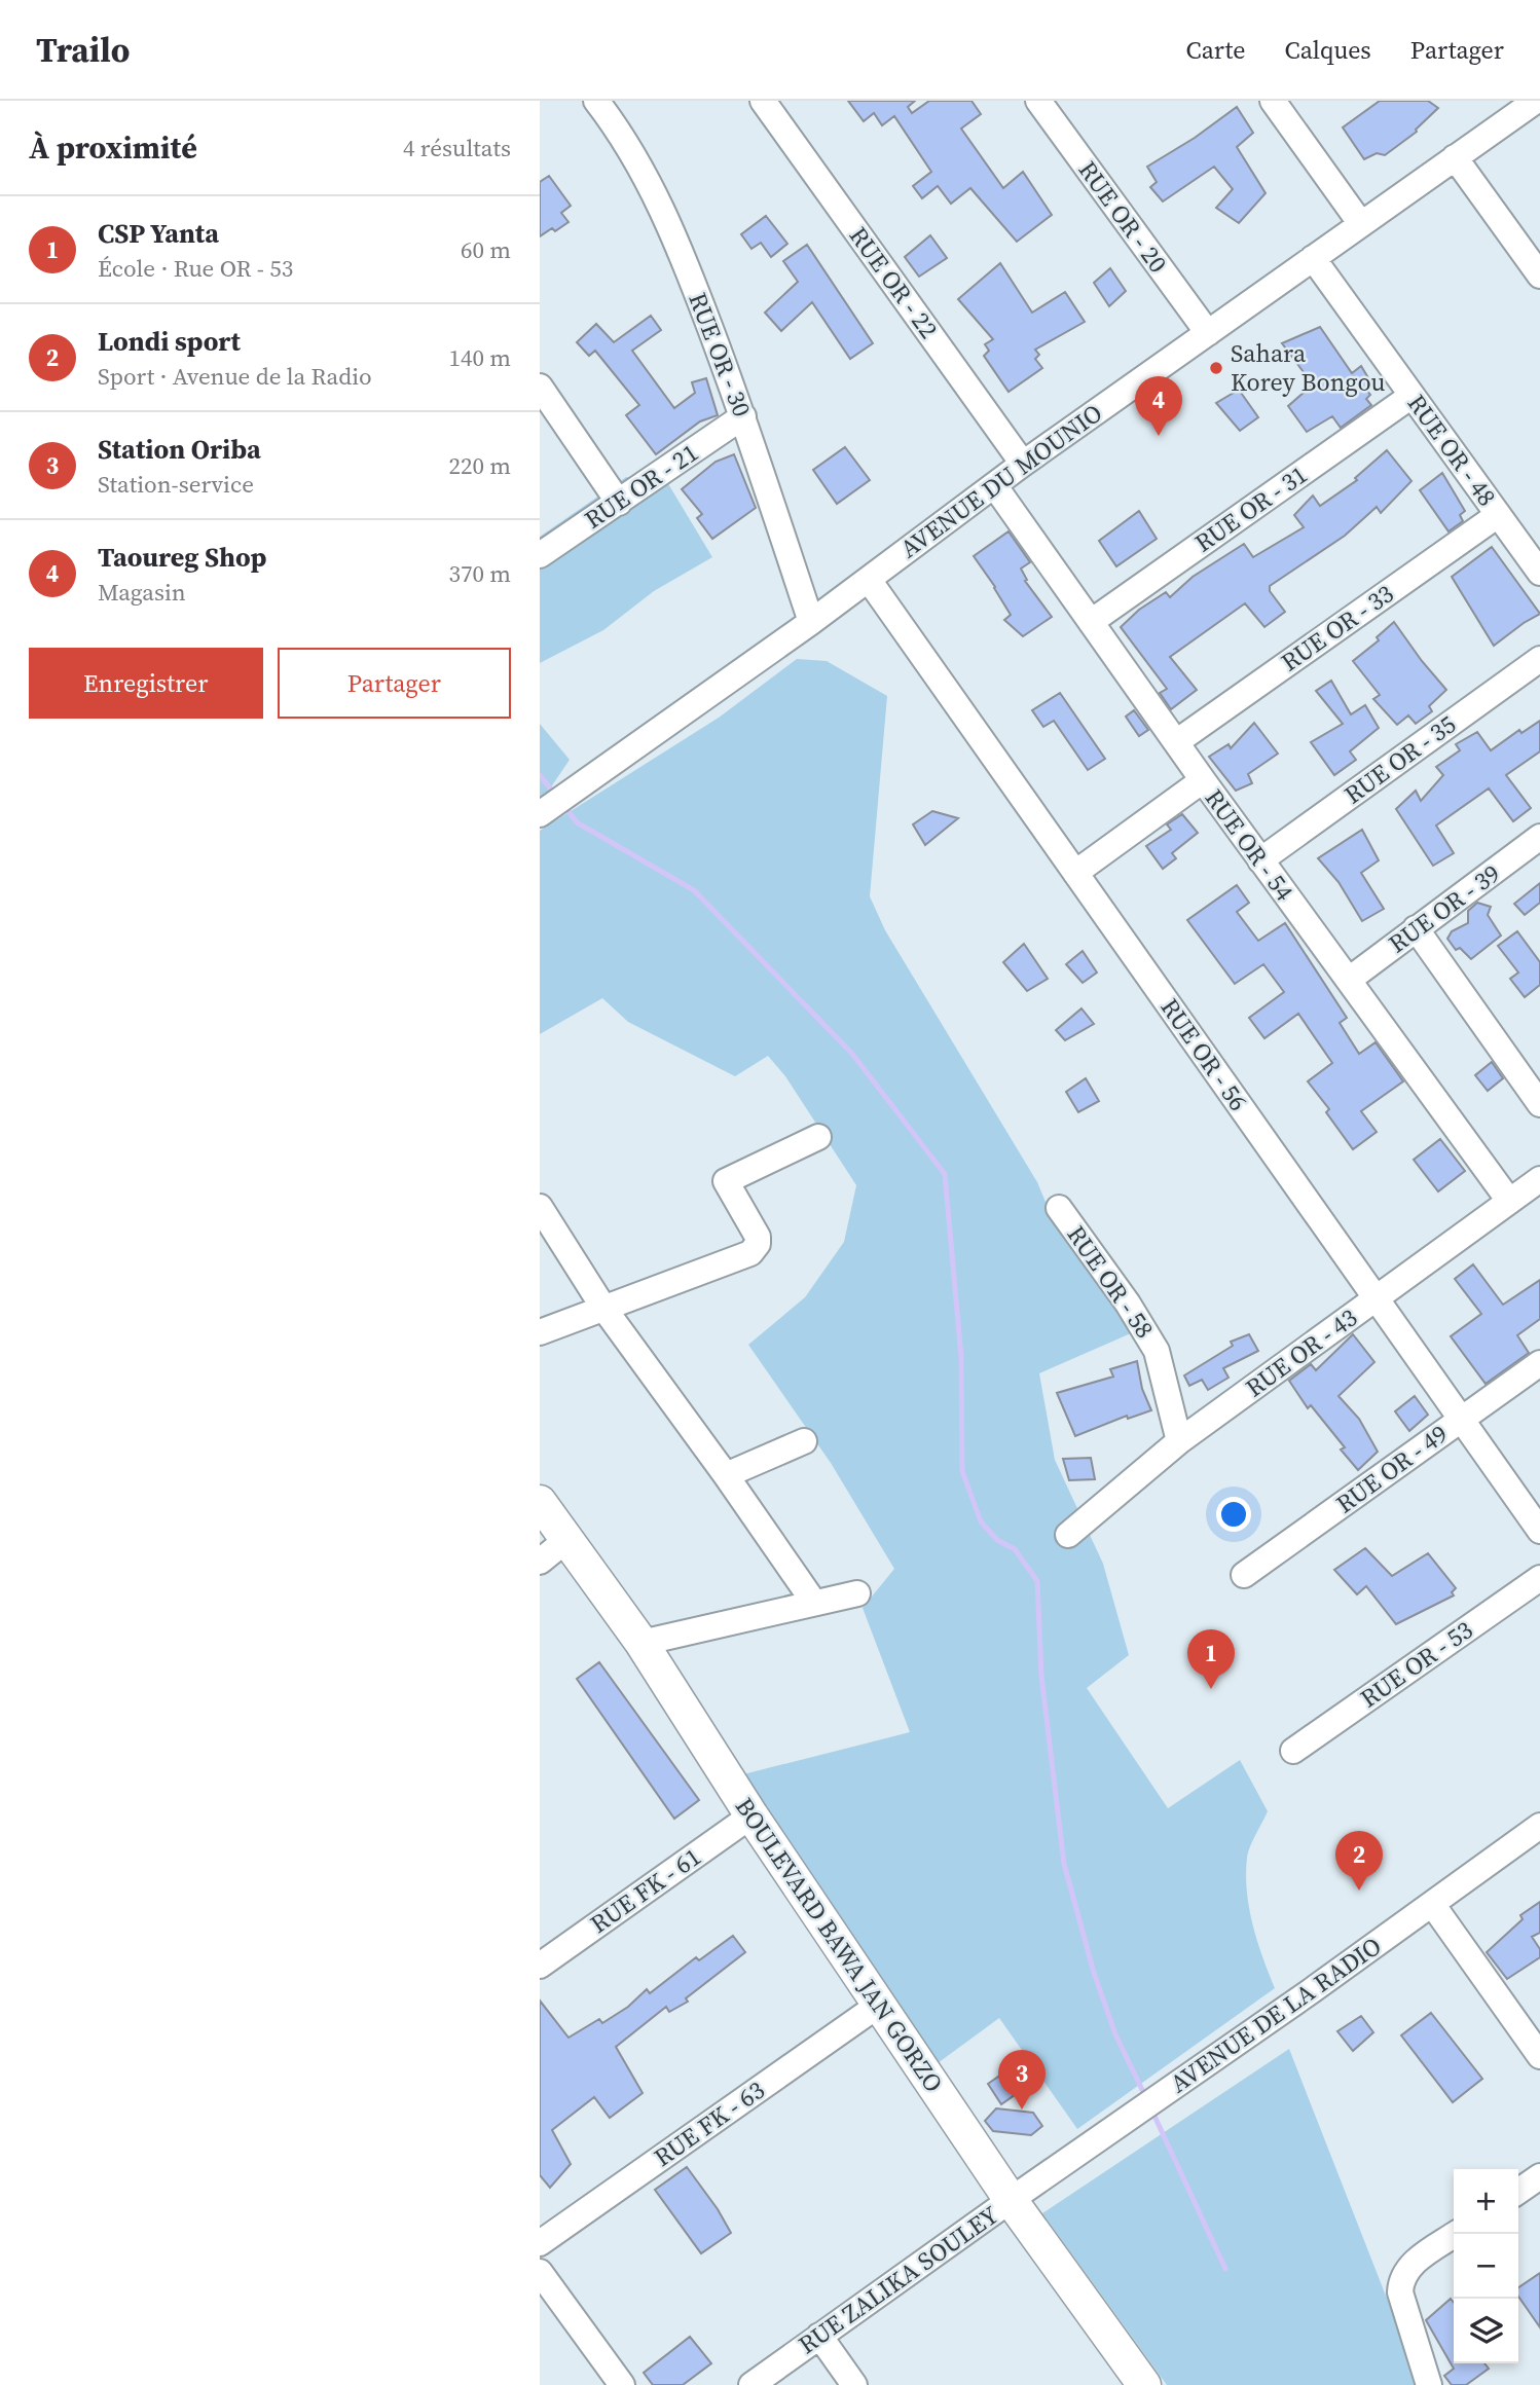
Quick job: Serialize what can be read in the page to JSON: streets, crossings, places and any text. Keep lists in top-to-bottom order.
{
  "streets": {
    "main road": ["BOULEVARD BAWA JAN GORZO"],
    "street": [
      "RUE OR - 20",
      "RUE OR - 22",
      "RUE OR - 30",
      "RUE OR - 48",
      "AVENUE DU MOUNIO",
      "RUE OR - 21",
      "RUE OR - 31",
      "RUE OR - 33",
      "RUE OR - 35",
      "RUE OR - 54",
      "RUE OR - 39",
      "RUE OR - 56",
      "RUE OR - 58",
      "RUE OR - 43",
      "RUE OR - 49",
      "RUE OR - 53",
      "RUE FK - 61",
      "AVENUE DE LA RADIO",
      "RUE FK - 63",
      "RUE ZALIKA SOULEY"
    ]
  },
  "crossings": [
    ["RUE OR - 20", "AVENUE DU MOUNIO"],
    ["RUE OR - 22", "AVENUE DU MOUNIO"],
    ["RUE OR - 30", "AVENUE DU MOUNIO"],
    ["RUE OR - 30", "RUE OR - 21"],
    ["RUE OR - 48", "AVENUE DU MOUNIO"],
    ["RUE OR - 48", "RUE OR - 31"],
    ["RUE OR - 48", "RUE OR - 33"],
    ["AVENUE DU MOUNIO", "RUE OR - 54"],
    ["AVENUE DU MOUNIO", "RUE OR - 56"],
    ["RUE OR - 31", "RUE OR - 54"],
    ["RUE OR - 33", "RUE OR - 54"],
    ["RUE OR - 35", "RUE OR - 54"],
    ["RUE OR - 54", "RUE OR - 39"],
    ["RUE OR - 54", "RUE OR - 43"],
    ["RUE OR - 56", "RUE OR - 43"],
    ["RUE OR - 56", "RUE OR - 49"],
    ["RUE OR - 58", "RUE OR - 43"],
    ["RUE FK - 61", "BOULEVARD BAWA JAN GORZO"],
    ["BOULEVARD BAWA JAN GORZO", "AVENUE DE LA RADIO"],
    ["BOULEVARD BAWA JAN GORZO", "RUE FK - 63"],
    ["BOULEVARD BAWA JAN GORZO", "RUE ZALIKA SOULEY"],
    ["AVENUE DE LA RADIO", "RUE ZALIKA SOULEY"]
  ],
  "places": ["Sahara Korey Bongou"],
  "page": {
    "header": "Trailo",
    "nav": ["Carte", "Calques", "Partager"],
    "heading": ["À proximité", "4 résultats"],
    "list": [
      {
        "mark": "1",
        "name": "CSP Yanta",
        "note": "École · Rue OR - 53",
        "value": "60 m"
      },
      {
        "mark": "2",
        "name": "Londi sport",
        "note": "Sport · Avenue de la Radio",
        "value": "140 m"
      },
      {
        "mark": "3",
        "name": "Station Oriba",
        "note": "Station-service",
        "value": "220 m"
      },
      {
        "mark": "4",
        "name": "Taoureg Shop",
        "note": "Magasin",
        "value": "370 m"
      }
    ],
    "pins": [
      "4",
      "1",
      "2",
      "3"
    ],
    "buttons": ["Enregistrer", "Partager"],
    "map_buttons": ["+", "−"]
  }
}
